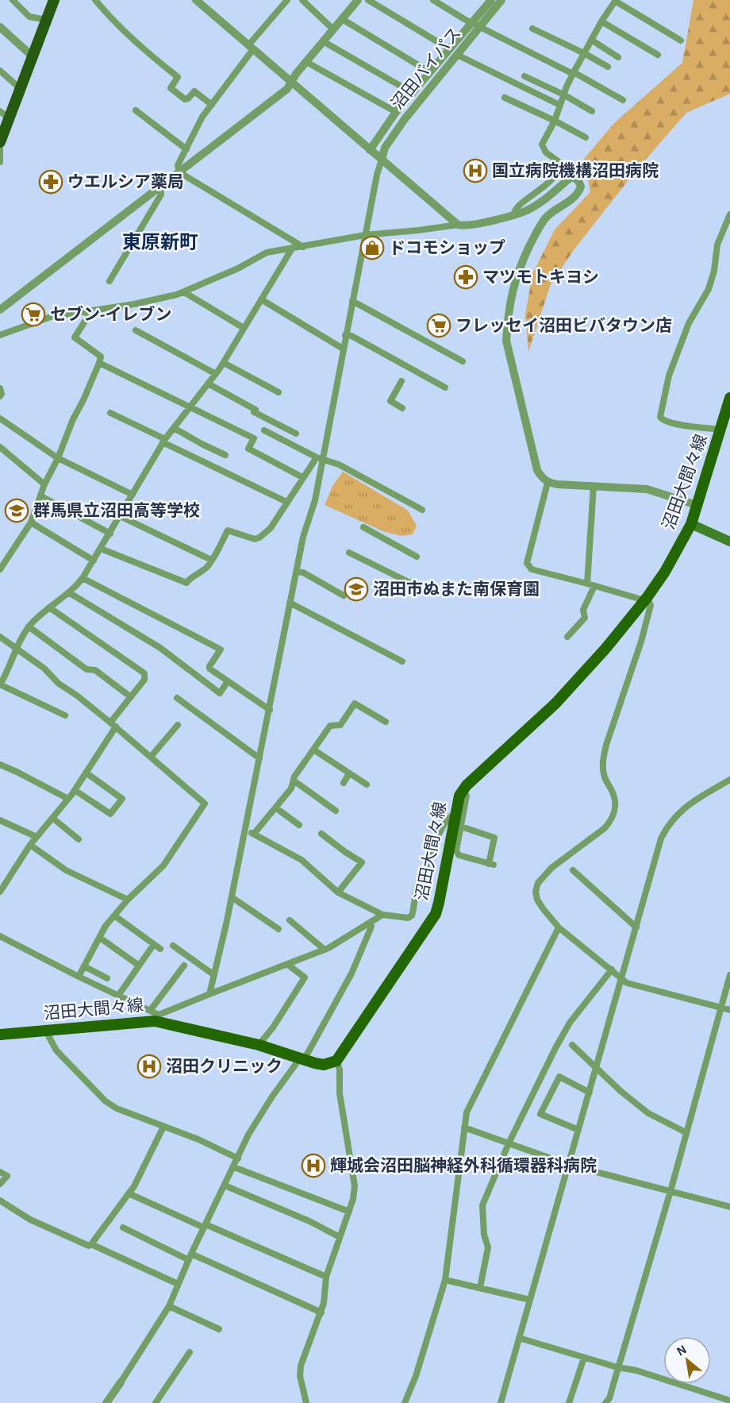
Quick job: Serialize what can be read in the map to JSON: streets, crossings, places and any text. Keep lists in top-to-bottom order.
{
  "streets": {
    "main road": ["沼田大間々線"],
    "street": ["沼田バイパス"]
  },
  "districts": ["東原新町"],
  "places": {
    "hospital": ["国立病院機構沼田病院", "沼田クリニック", "輝城会沼田脳神経外科循環器科病院"],
    "pharmacy": ["ウエルシア薬局", "マツモトキヨシ"],
    "shop": ["ドコモショップ"],
    "supermarket": ["セブン-イレブン", "フレッセイ沼田ビバタウン店"],
    "school or university": ["群馬県立沼田高等学校", "沼田市ぬまた南保育園"]
  },
  "north": "top left"
}
